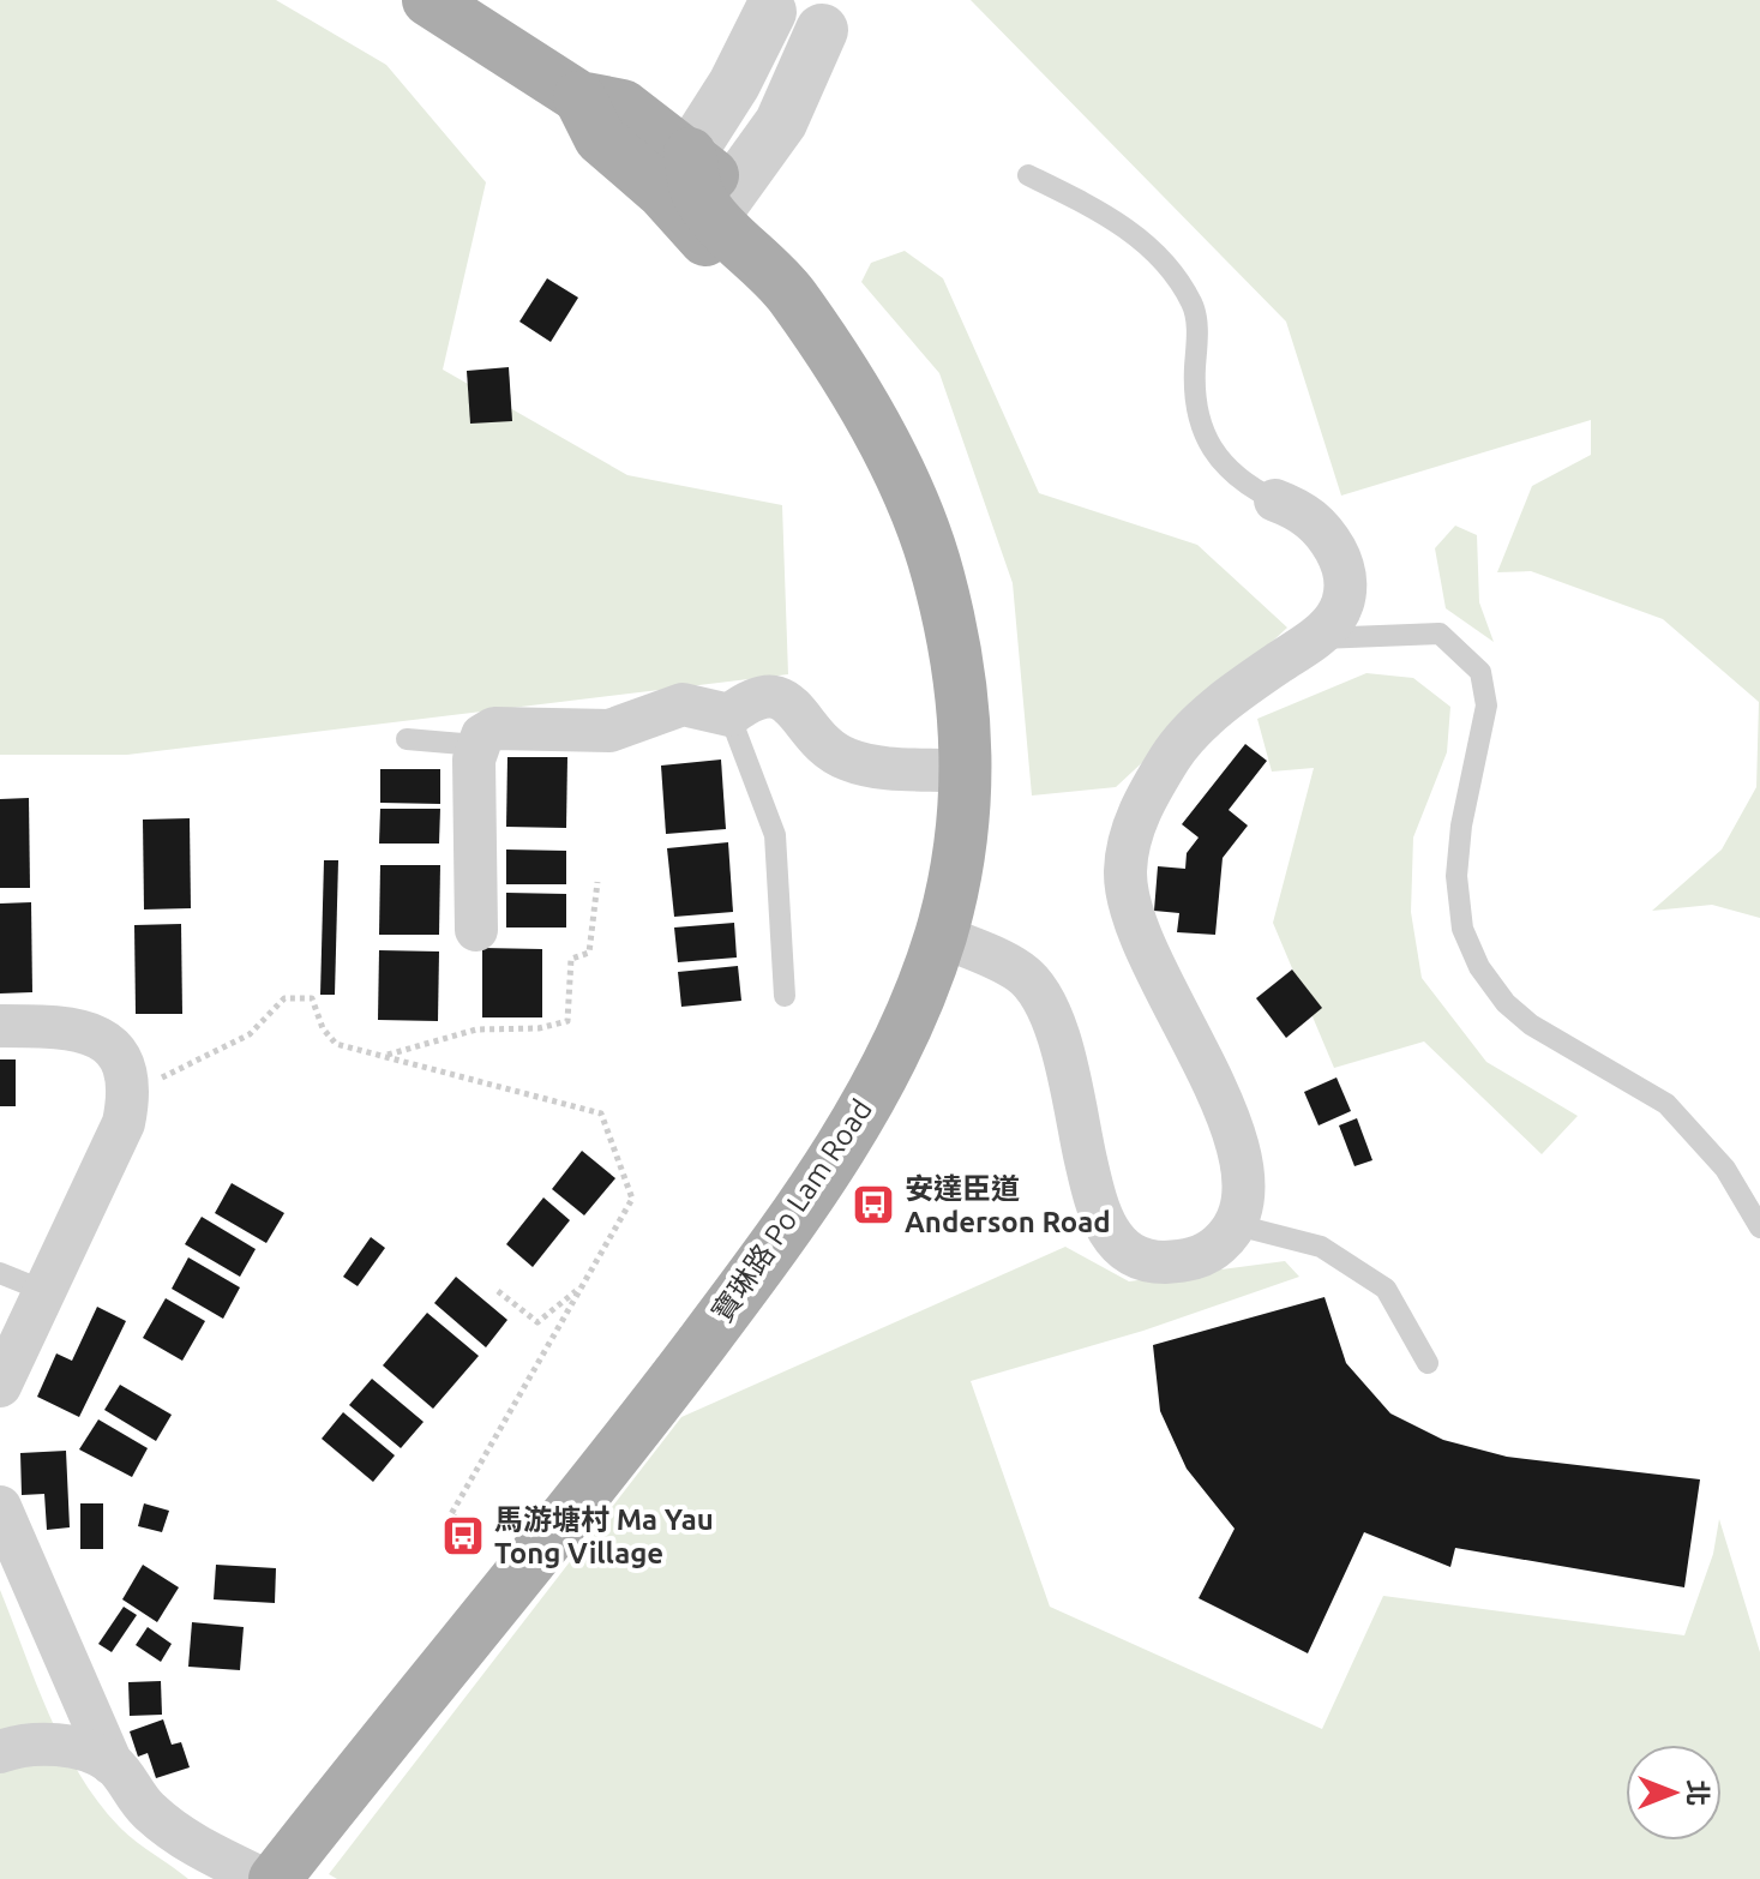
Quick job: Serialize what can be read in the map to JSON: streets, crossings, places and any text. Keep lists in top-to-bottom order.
{
  "streets": {
    "main road": ["寶琳路 Po Lam Road"]
  },
  "places": {
    "bus stop": ["安達臣道 Anderson Road", "馬游塘村 Ma Yau Tong Village"]
  },
  "north": "right"
}
